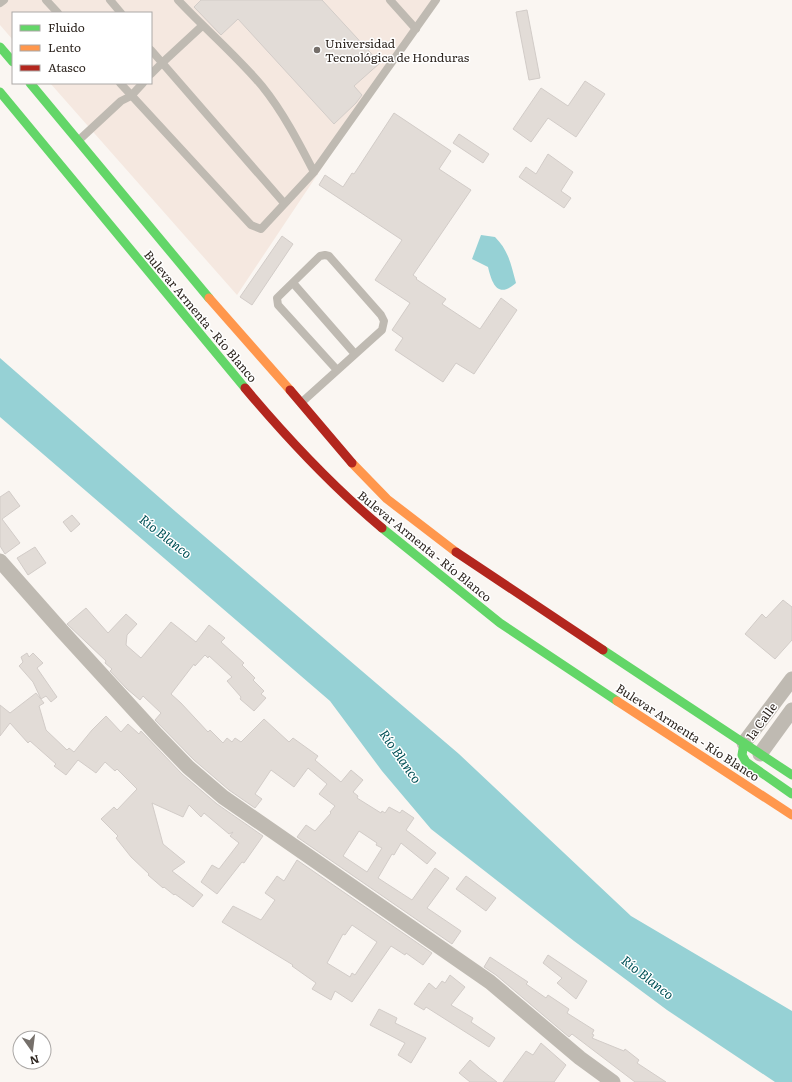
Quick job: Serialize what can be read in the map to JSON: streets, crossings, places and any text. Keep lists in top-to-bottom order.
{
  "streets": {
    "main road": ["Bulevar Armenta - Río Blanco"],
    "street": ["1a Calle"]
  },
  "crossings": [
    ["Bulevar Armenta - Río Blanco", "1a Calle"]
  ],
  "water": ["Río Blanco"],
  "places": ["Universidad Tecnológica de Honduras"],
  "legend": ["Fluido", "Lento", "Atasco"],
  "north": "bottom"
}
